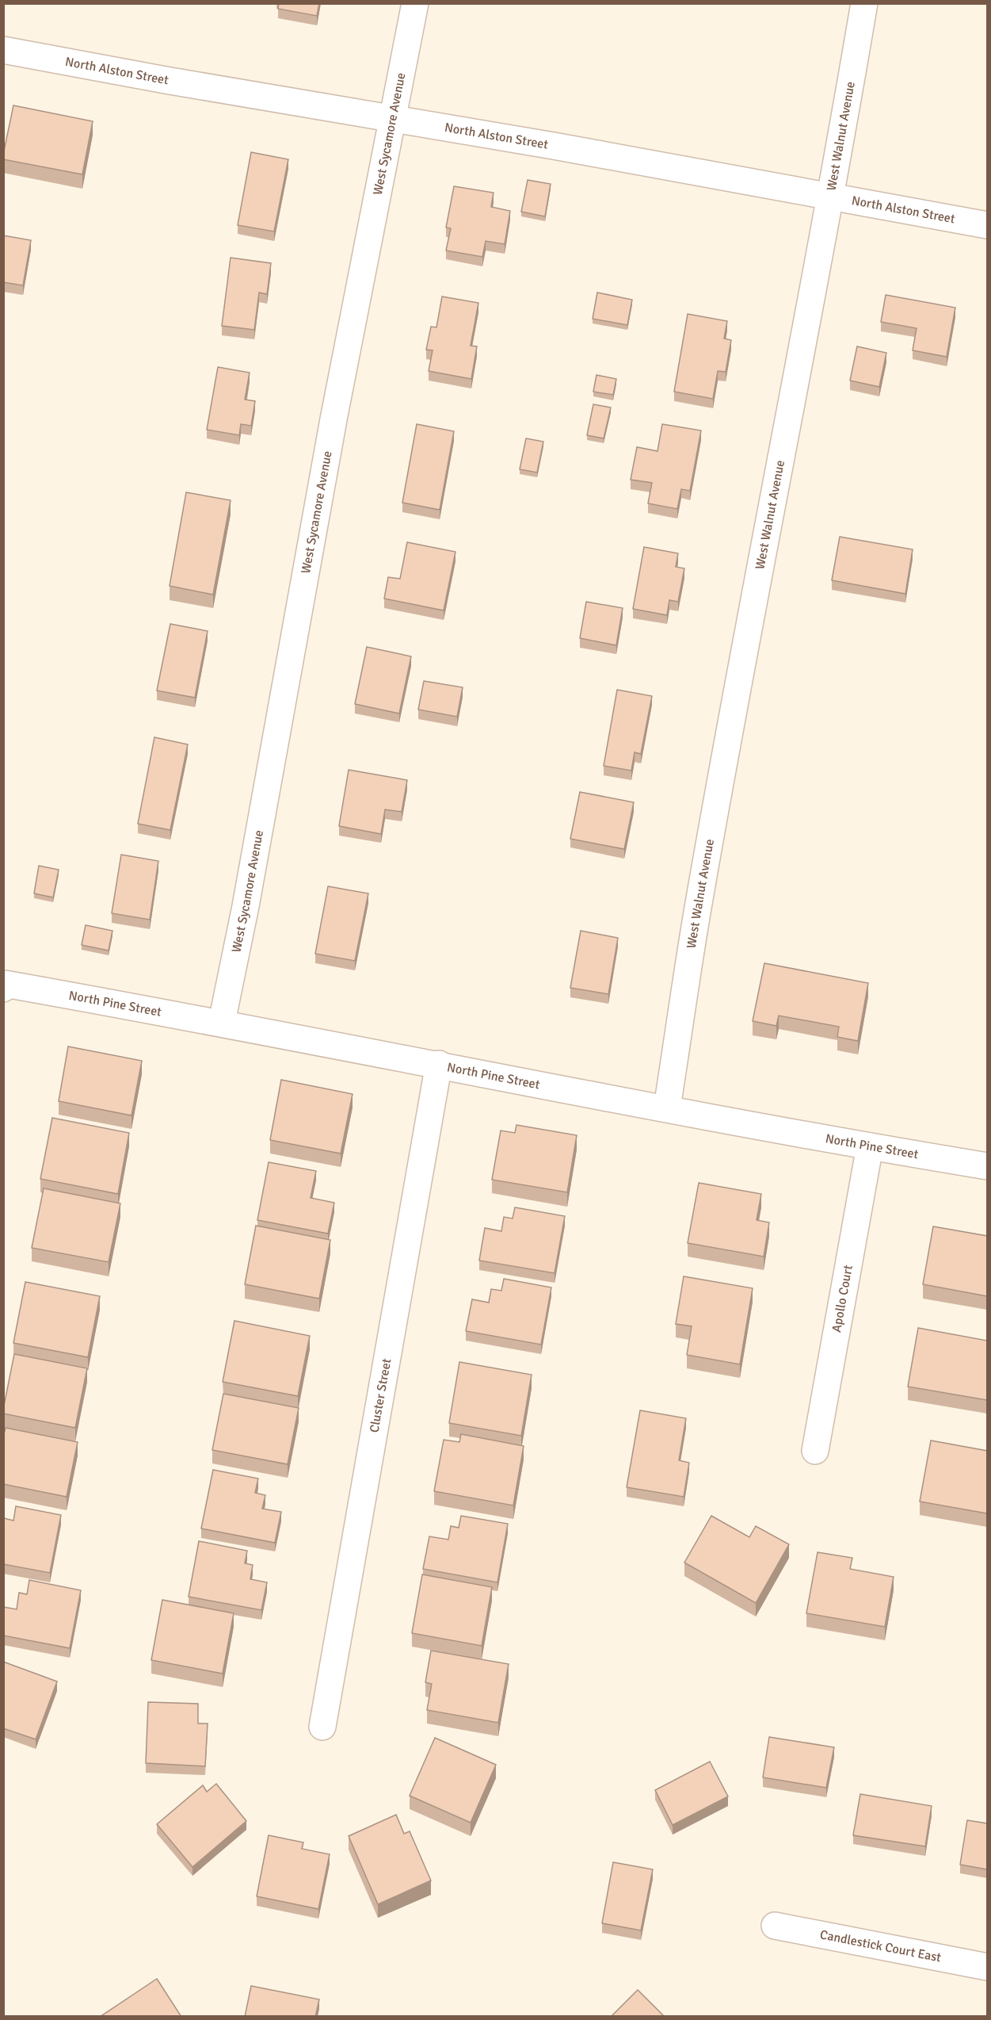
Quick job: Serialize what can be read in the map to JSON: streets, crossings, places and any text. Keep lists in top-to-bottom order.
{
  "streets": {
    "street": [
      "North Alston Street",
      "West Sycamore Avenue",
      "West Walnut Avenue",
      "North Pine Street",
      "Apollo Court",
      "Cluster Street",
      "Candlestick Court East"
    ]
  },
  "crossings": [
    ["North Alston Street", "West Sycamore Avenue"],
    ["North Alston Street", "West Walnut Avenue"],
    ["West Sycamore Avenue", "North Pine Street"],
    ["West Walnut Avenue", "North Pine Street"],
    ["North Pine Street", "Apollo Court"],
    ["North Pine Street", "Cluster Street"]
  ]
}
